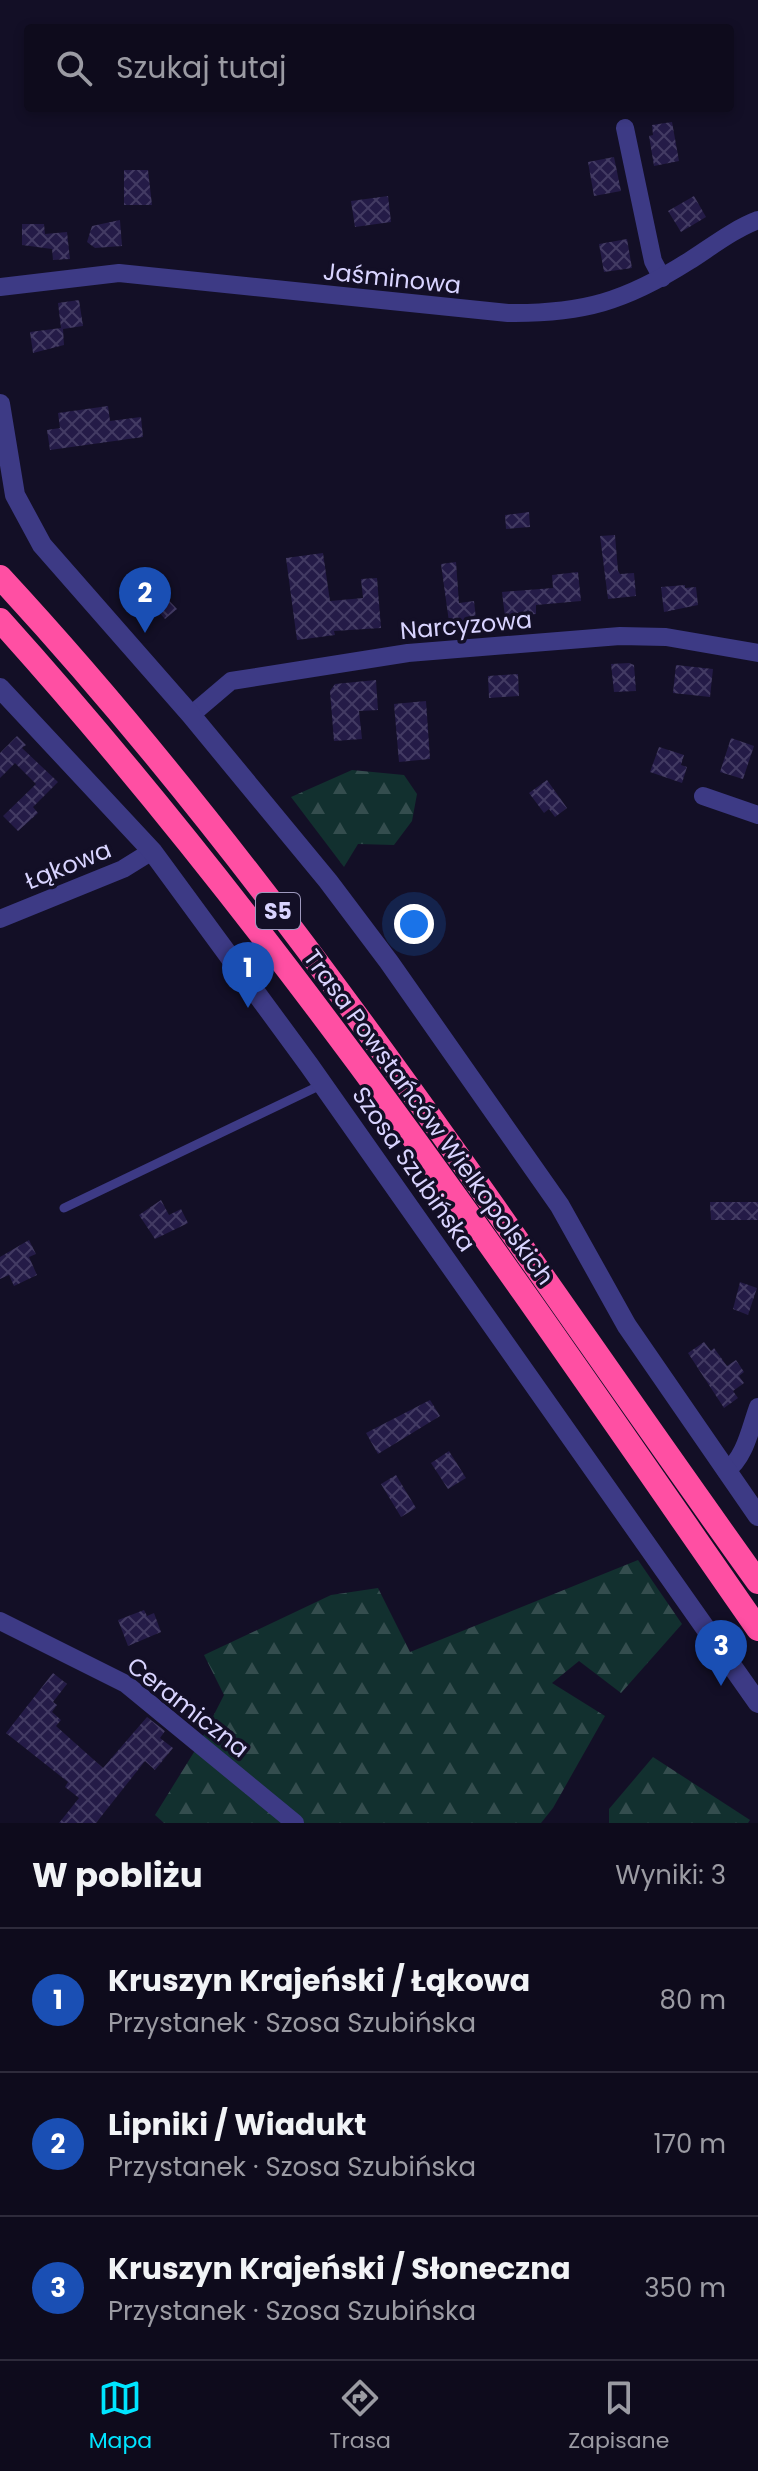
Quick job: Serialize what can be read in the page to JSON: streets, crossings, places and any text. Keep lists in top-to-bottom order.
{
  "streets": {
    "highway": ["S5", "Trasa Powstańców Wielkopolskich"],
    "street": [
      "Jaśminowa",
      "Narcyzowa",
      "Łąkowa",
      "Szosa Szubińska",
      "Ceramiczna"
    ]
  },
  "crossings": [
    ["Łąkowa", "Szosa Szubińska"]
  ],
  "page": {
    "search": "Szukaj tutaj",
    "pins": ["2", "1", "3"],
    "heading": ["W pobliżu", "Wyniki: 3"],
    "list": [
      {
        "mark": "1",
        "name": "Kruszyn Krajeński / Łąkowa",
        "note": "Przystanek · Szosa Szubińska",
        "value": "80 m"
      },
      {
        "mark": "2",
        "name": "Lipniki / Wiadukt",
        "note": "Przystanek · Szosa Szubińska",
        "value": "170 m"
      },
      {
        "mark": "3",
        "name": "Kruszyn Krajeński / Słoneczna",
        "note": "Przystanek · Szosa Szubińska",
        "value": "350 m"
      }
    ],
    "nav": ["Mapa", "Trasa", "Zapisane"]
  }
}
